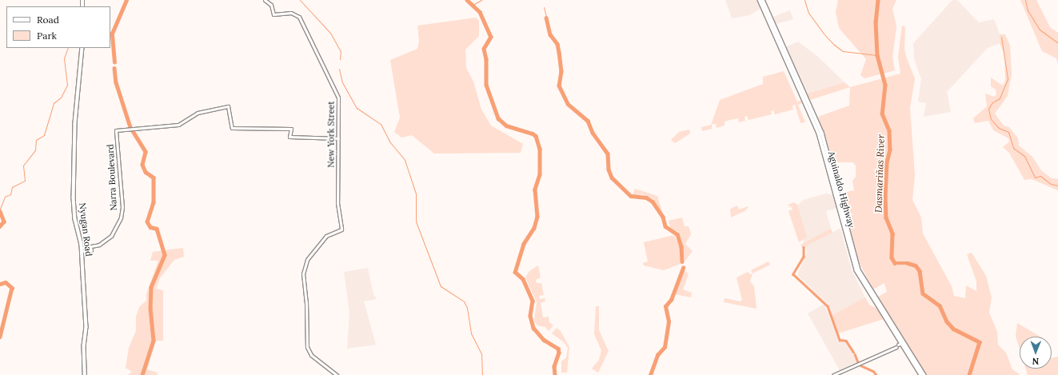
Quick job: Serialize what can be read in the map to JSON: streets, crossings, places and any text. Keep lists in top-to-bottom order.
{
  "streets": {
    "main road": ["Aguinaldo Highway", "Nyugan Road"],
    "street": ["New York Street", "Narra Boulevard"]
  },
  "crossings": [
    ["New York Street", "Narra Boulevard"],
    ["Narra Boulevard", "Nyugan Road"]
  ],
  "water": ["Dasmariñas River"],
  "legend": ["Road", "Park"],
  "north": "bottom"
}
